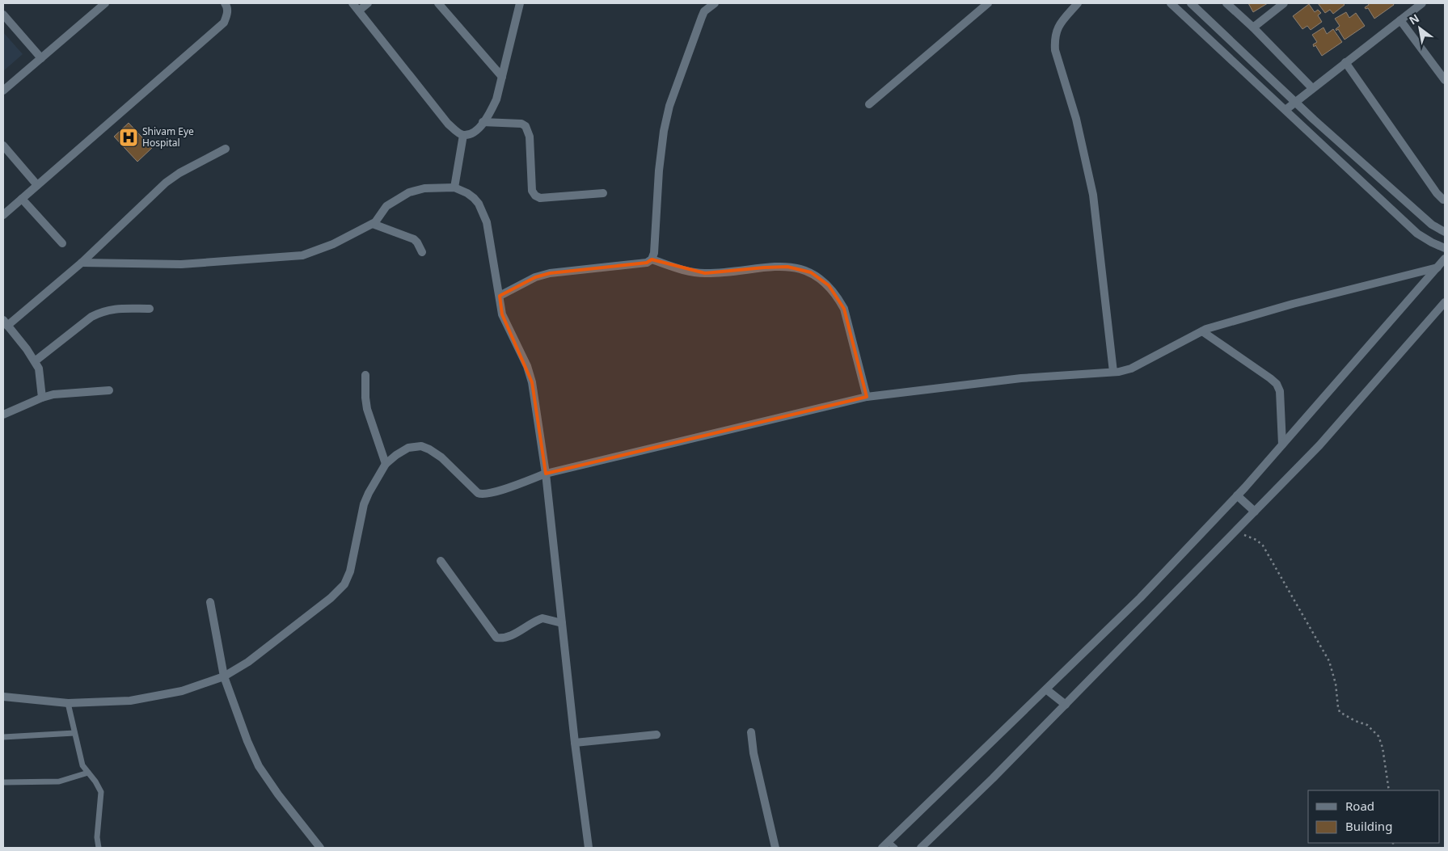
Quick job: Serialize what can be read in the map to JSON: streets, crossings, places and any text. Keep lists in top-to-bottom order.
{
  "places": {
    "hospital": ["Shivam Eye Hospital"]
  },
  "legend": ["Road", "Building"],
  "north": "top left"
}
